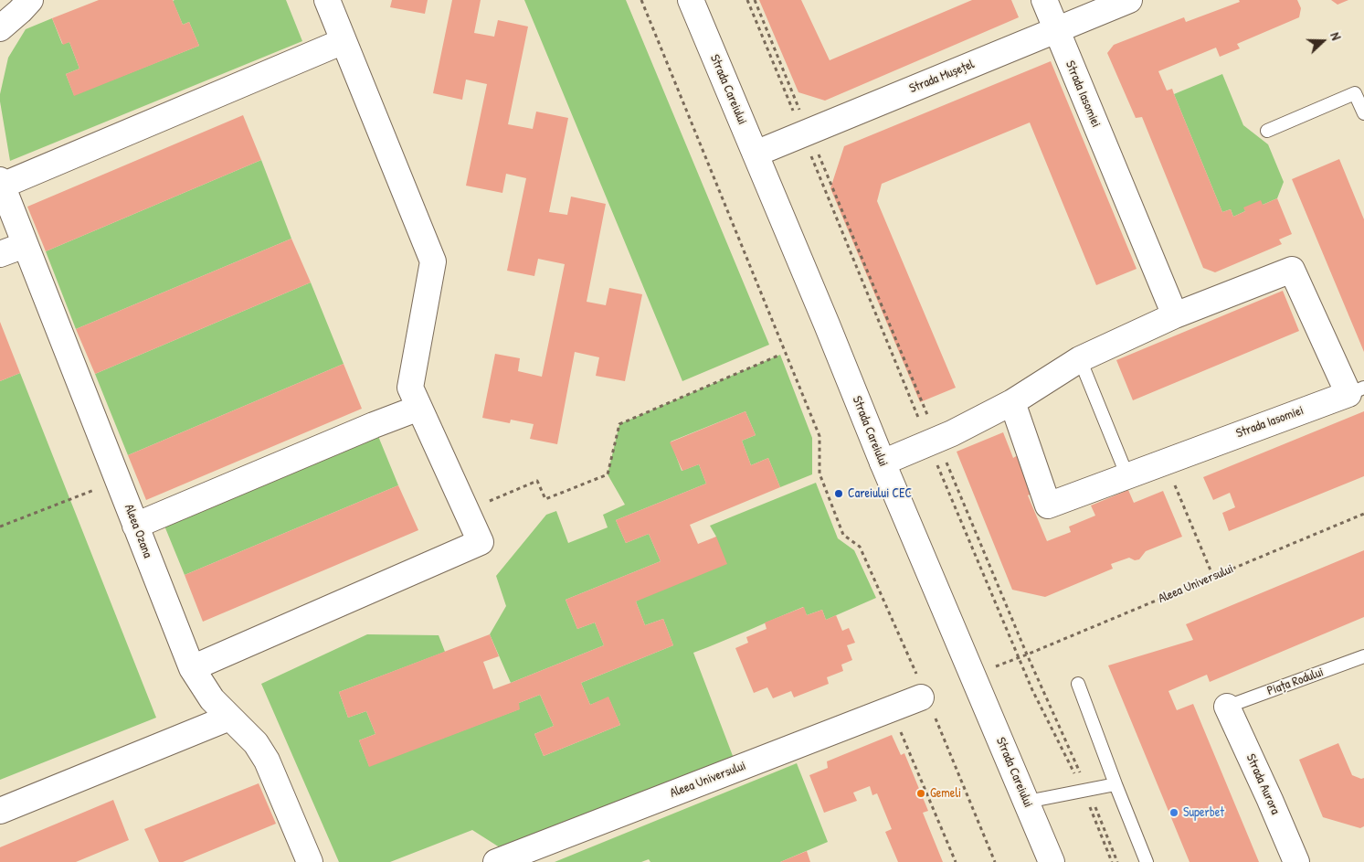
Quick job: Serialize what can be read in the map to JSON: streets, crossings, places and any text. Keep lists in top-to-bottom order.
{
  "streets": {
    "street": [
      "Strada Mușețel",
      "Strada Careiului",
      "Strada Iasomiei",
      "Aleea Ozana",
      "Aleea Universului",
      "Strada Aurora"
    ],
    "lane": ["Piața Rodului"]
  },
  "crossings": [
    ["Strada Mușețel", "Strada Careiului"],
    ["Strada Mușețel", "Strada Iasomiei"],
    ["Strada Careiului", "Strada Iasomiei"],
    ["Piața Rodului", "Strada Aurora"]
  ],
  "places": ["Careiului CEC", "Gemeli", "Superbet"],
  "north": "right"
}
